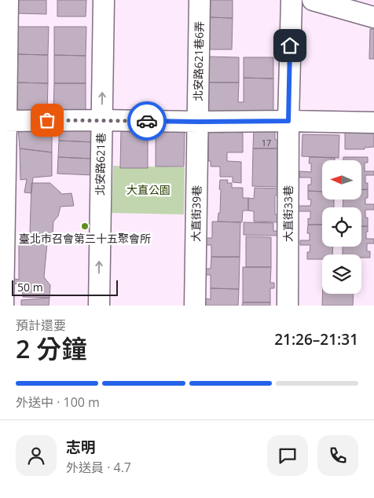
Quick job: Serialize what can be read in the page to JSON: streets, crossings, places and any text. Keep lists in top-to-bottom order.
{
  "streets": {
    "street": [
      "北安路621巷6弄",
      "北安路621巷",
      "大直街39巷",
      "大直街33巷"
    ]
  },
  "crossings": [
    ["北安路621巷6弄", "大直街39巷"]
  ],
  "parks": ["大直公園"],
  "places": ["臺北市召會第三十五聚會所"],
  "house_numbers": ["17"],
  "scale_bar": "50 m",
  "north": "left",
  "page": {
    "scale": "50 m",
    "heading": ["2 分鐘", "預計還要", "21:26–21:31"],
    "panel": ["志明", "外送員 · 4.7"],
    "bar": "外送中 · 100 m"
  }
}
